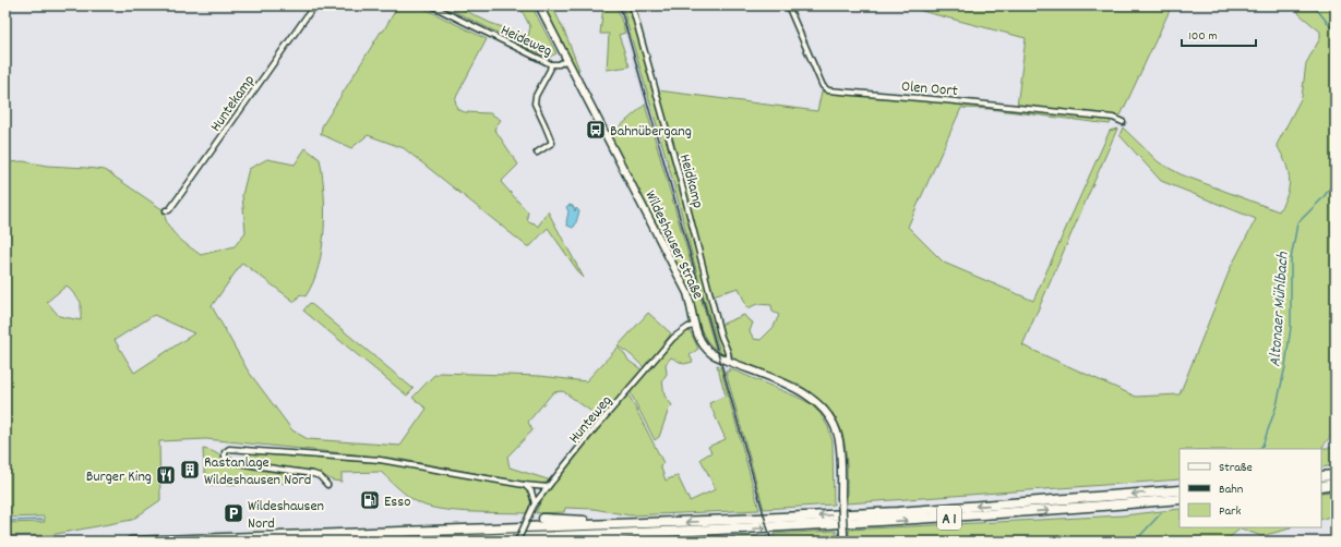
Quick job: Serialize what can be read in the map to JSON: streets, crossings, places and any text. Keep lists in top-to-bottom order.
{
  "streets": {
    "highway": ["A 1"],
    "main road": ["Wildeshauser Straße"],
    "street": [
      "Heideweg",
      "Olen Oort",
      "Huntekamp",
      "Heidkamp",
      "Hunteweg"
    ]
  },
  "crossings": [
    ["Heideweg", "Wildeshauser Straße"],
    ["Heidkamp", "Wildeshauser Straße"],
    ["Wildeshauser Straße", "Hunteweg"]
  ],
  "water": ["Altonaer Mühlbach"],
  "places": {
    "bus stop": ["Bahnübergang"],
    "building": ["Rastanlage Wildeshausen Nord"],
    "restaurant": ["Burger King"],
    "fuel station": ["Esso"],
    "parking": ["Wildeshausen Nord"]
  },
  "legend": ["Straße", "Bahn", "Park"],
  "scale_bar": "100 m"
}
